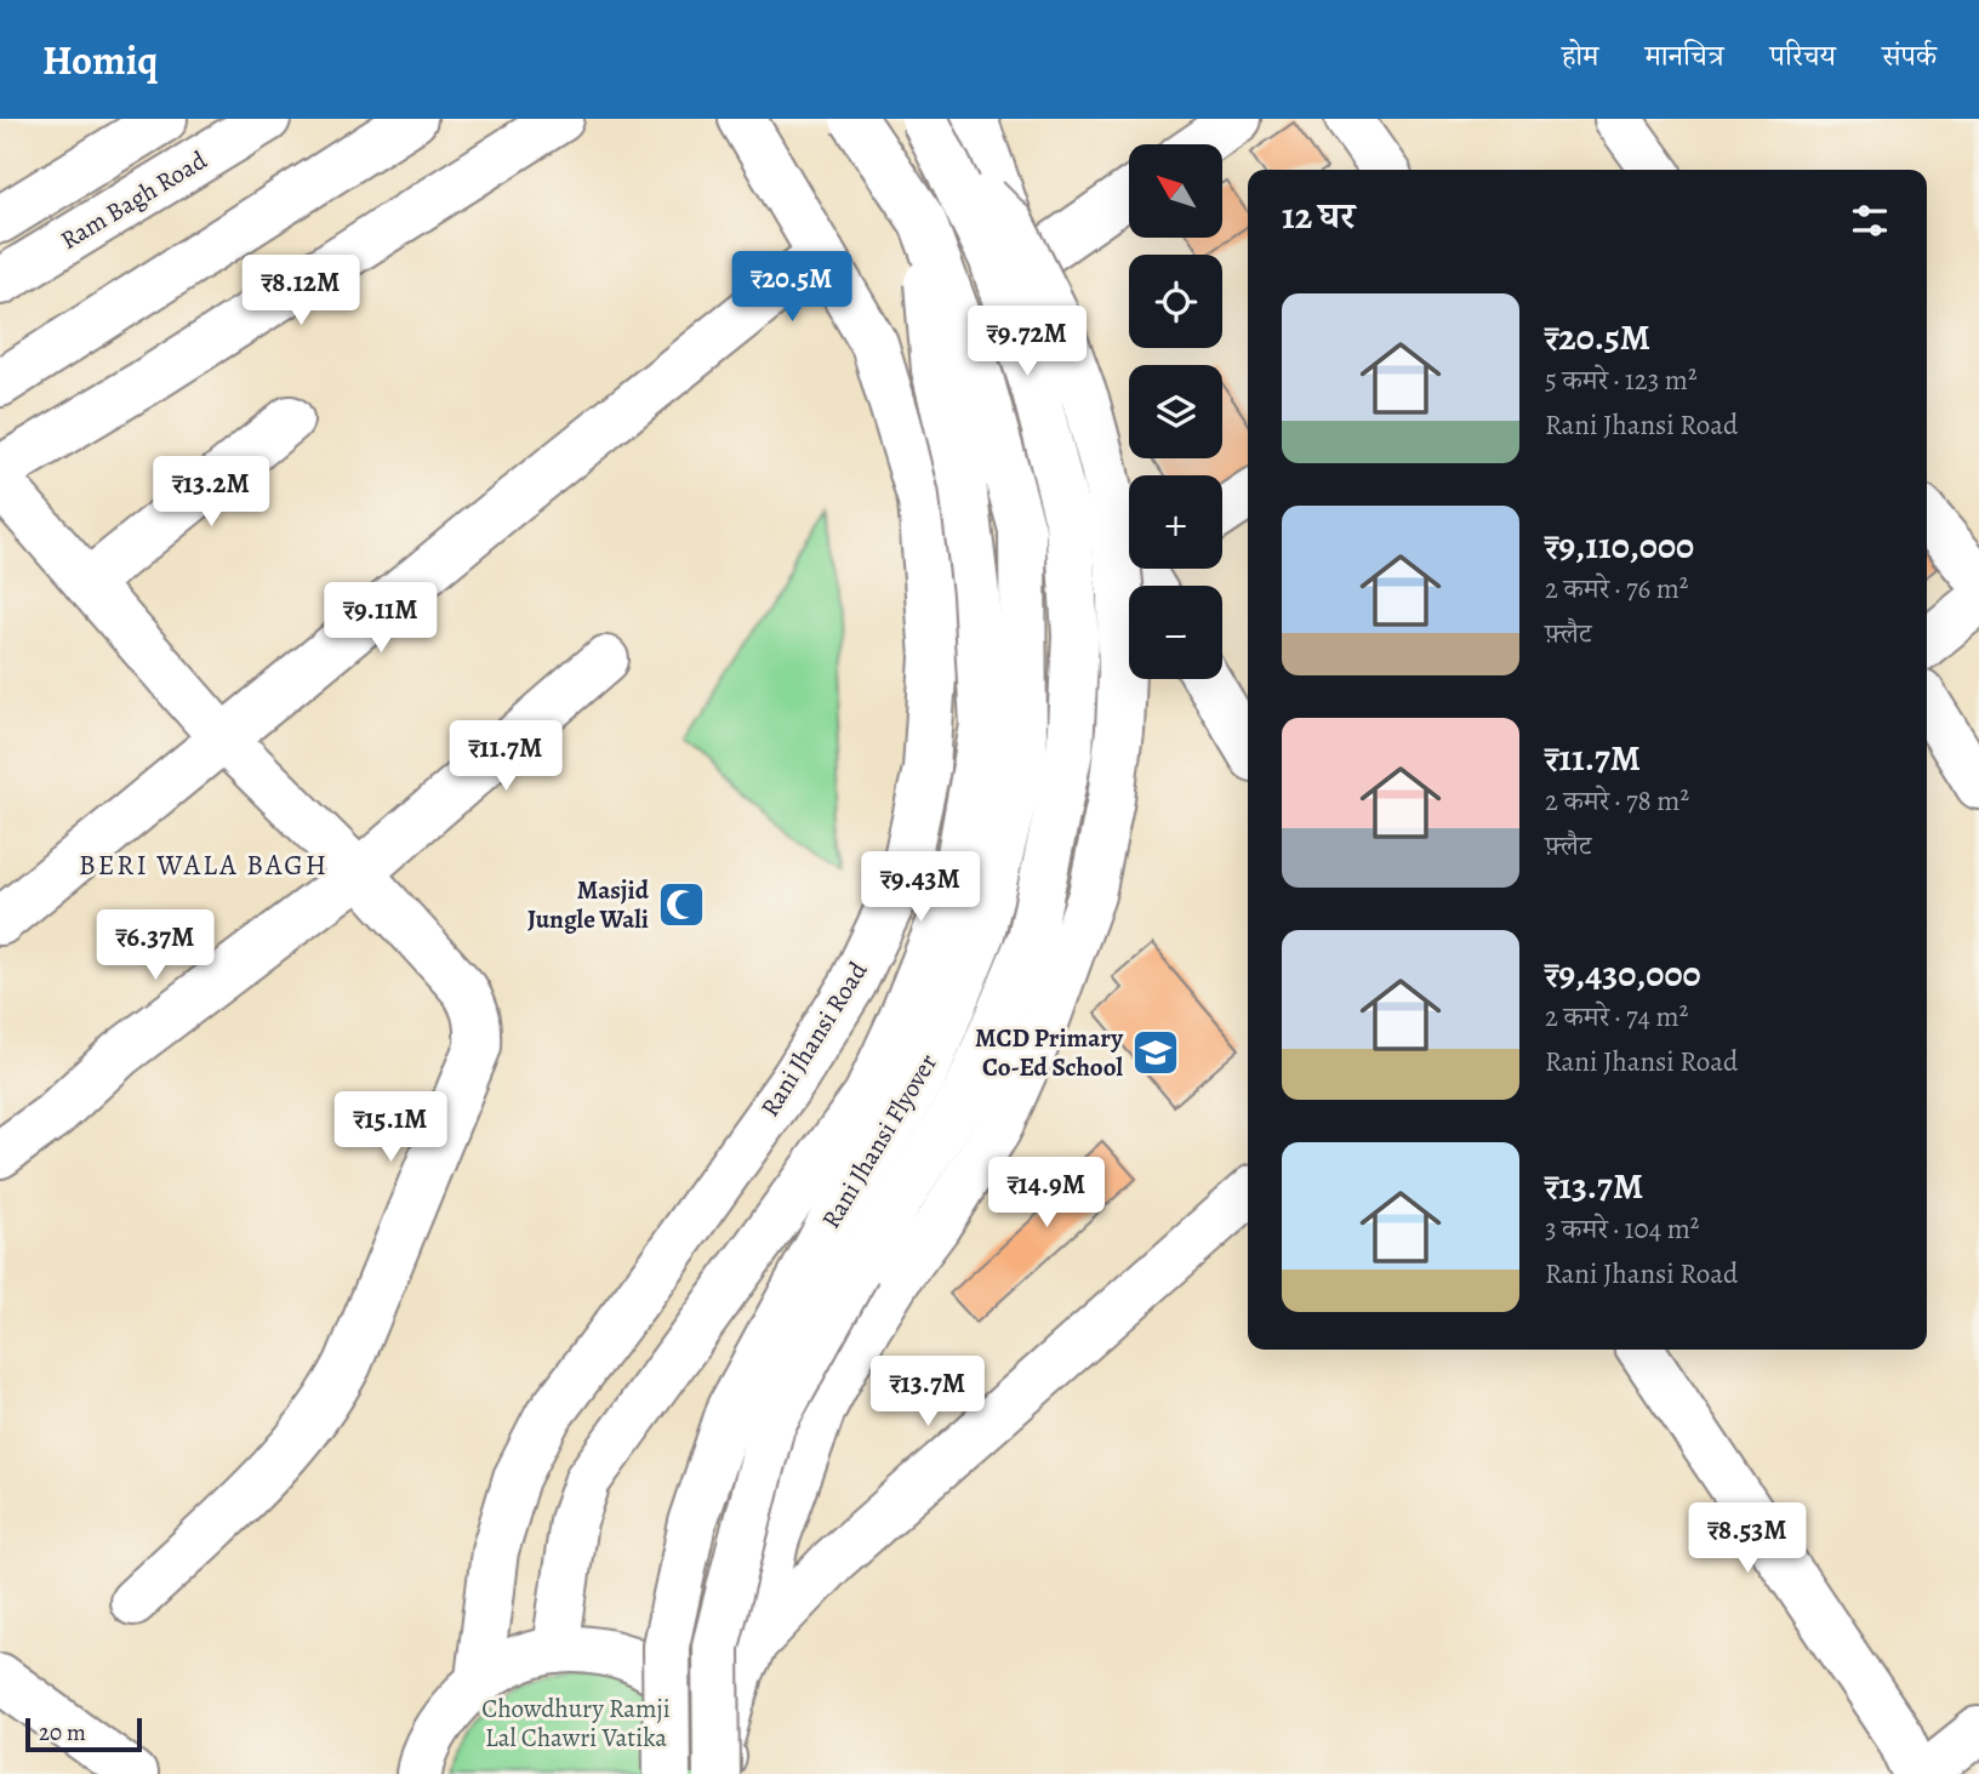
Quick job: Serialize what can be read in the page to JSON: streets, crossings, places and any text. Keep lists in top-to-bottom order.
{
  "streets": {
    "main road": ["Ram Bagh Road", "Rani Jhansi Road", "Rani Jhansi Flyover"]
  },
  "districts": ["BERI WALA BAGH"],
  "parks": ["Chowdhury Ramji Lal Chawri Vatika"],
  "places": {
    "mosque": ["Masjid Jungle Wali"],
    "school or university": ["MCD Primary Co-Ed School"]
  },
  "scale_bar": "20 m",
  "north": "top left",
  "page": {
    "header": "Homiq",
    "nav": [
      "होम",
      "मानचित्र",
      "परिचय",
      "संपर्क"
    ],
    "map_buttons": ["+", "−"],
    "heading": "12 घर",
    "price": [
      "₹20.5M",
      "₹8.12M",
      "₹9.72M",
      "₹13.2M",
      "₹9.11M",
      "₹11.7M",
      "₹9.43M",
      "₹6.37M",
      "₹15.1M",
      "₹14.9M",
      "₹13.7M",
      "₹8.53M"
    ],
    "list": [
      {
        "name": "₹20.5M",
        "note": "5 कमरे · 123 m² · Rani Jhansi Road"
      },
      {
        "name": "₹9,110,000",
        "note": "2 कमरे · 76 m² · फ़्लैट"
      },
      {
        "name": "₹11.7M",
        "note": "2 कमरे · 78 m² · फ़्लैट"
      },
      {
        "name": "₹9,430,000",
        "note": "2 कमरे · 74 m² · Rani Jhansi Road"
      },
      {
        "name": "₹13.7M",
        "note": "3 कमरे · 104 m² · Rani Jhansi Road"
      }
    ],
    "scale": "20 m"
  }
}
